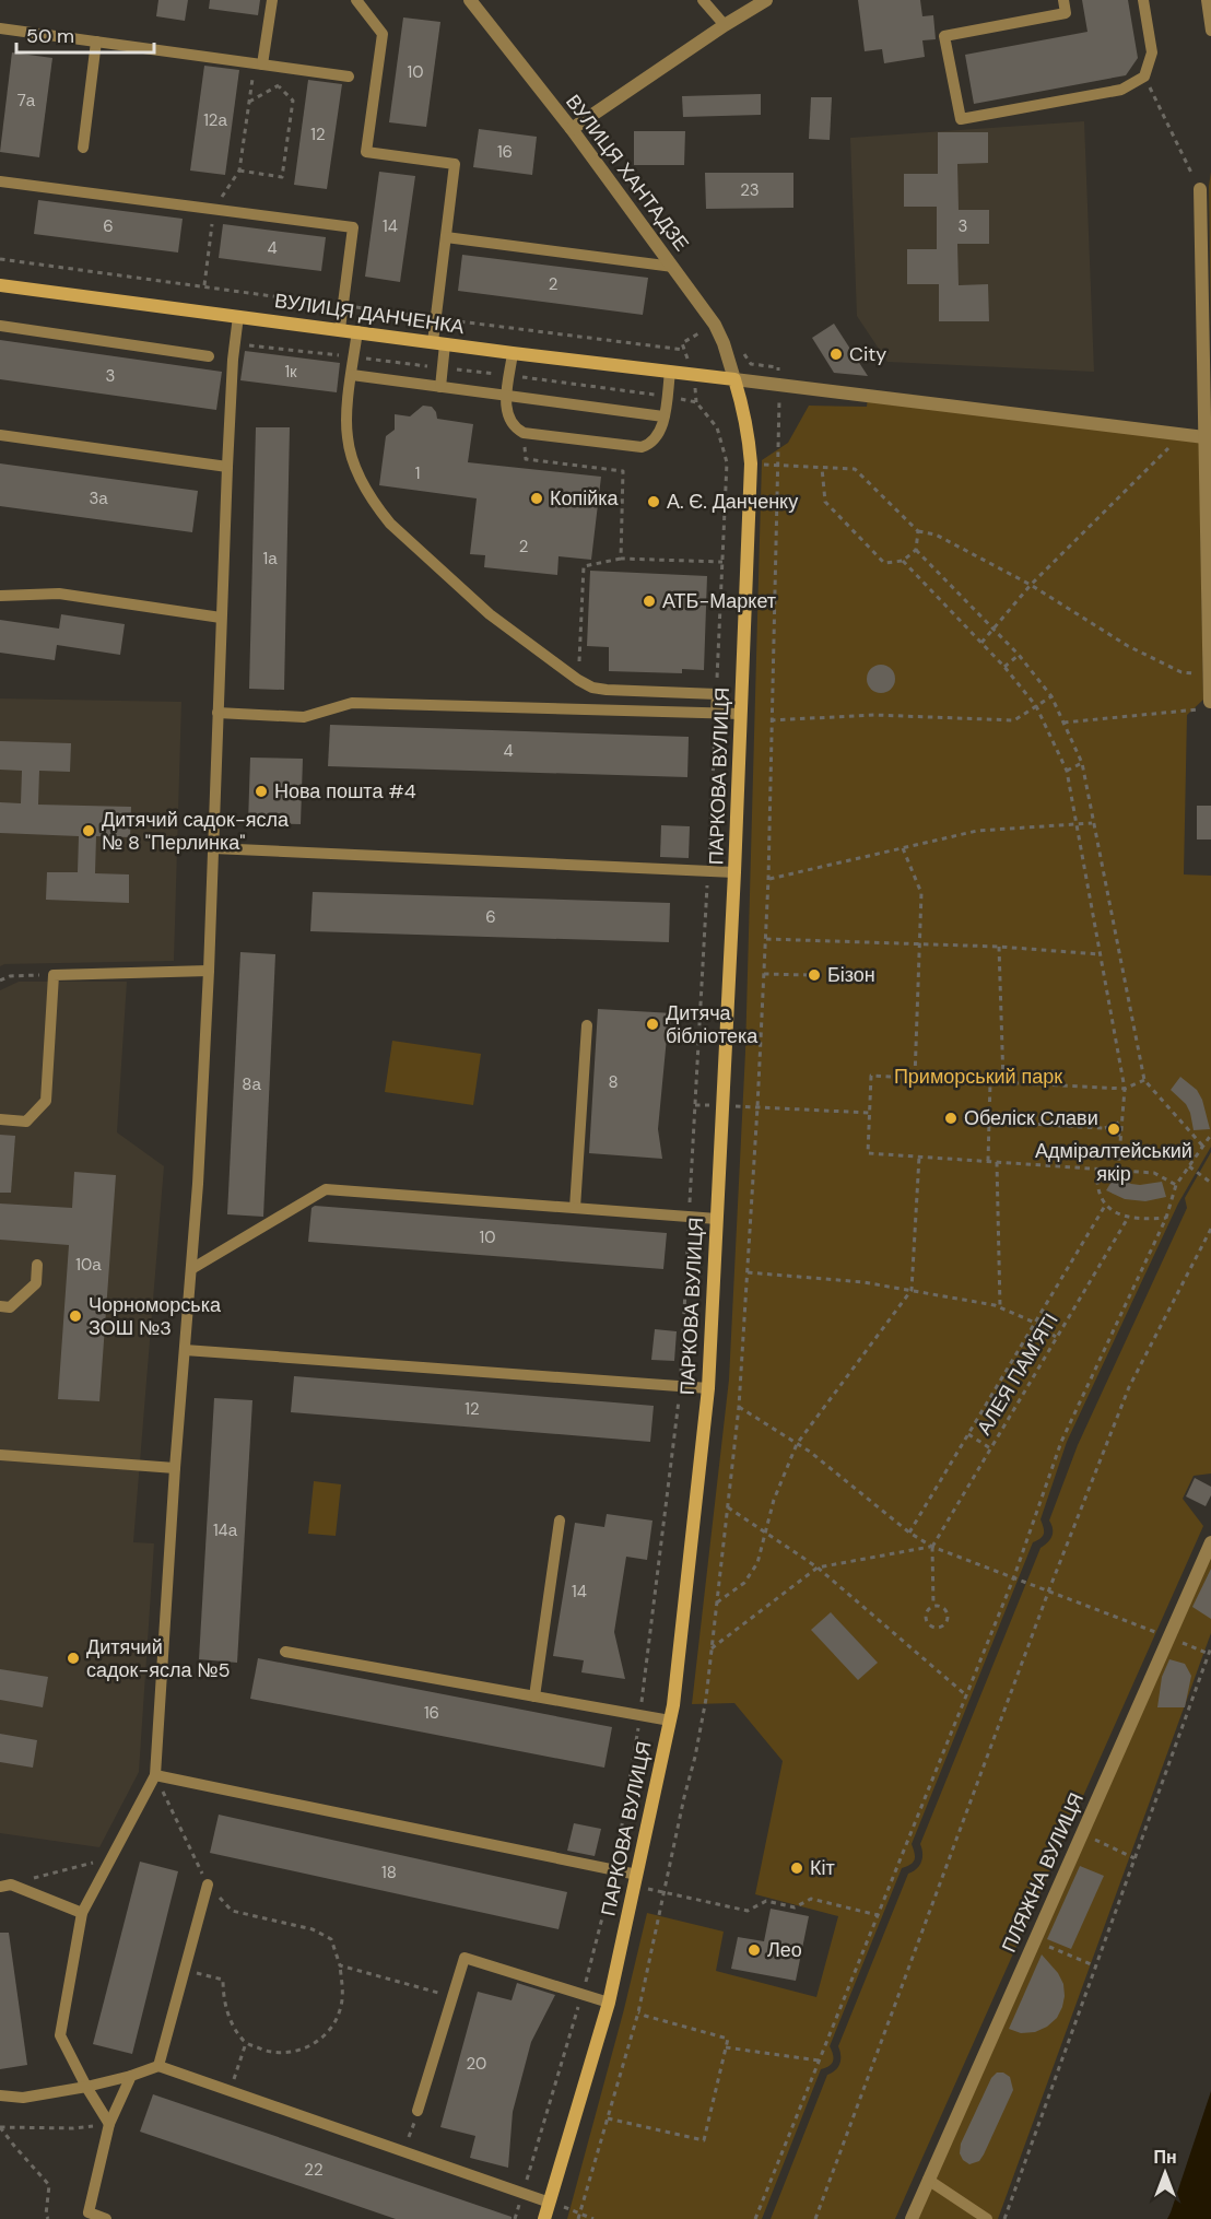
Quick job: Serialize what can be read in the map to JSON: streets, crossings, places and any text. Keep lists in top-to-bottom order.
{
  "streets": {
    "street": [
      "ВУЛИЦЯ ХАНТАДЗЕ",
      "ВУЛИЦЯ ДАНЧЕНКА",
      "ПАРКОВА ВУЛИЦЯ",
      "ПЛЯЖНА ВУЛИЦЯ"
    ],
    "path": ["АЛЕЯ ПАМ'ЯТІ"]
  },
  "crossings": [
    ["ВУЛИЦЯ ХАНТАДЗЕ", "ВУЛИЦЯ ДАНЧЕНКА"],
    ["ВУЛИЦЯ ХАНТАДЗЕ", "ПАРКОВА ВУЛИЦЯ"],
    ["ВУЛИЦЯ ДАНЧЕНКА", "ПАРКОВА ВУЛИЦЯ"]
  ],
  "parks": ["Приморський парк"],
  "places": [
    "City",
    "Копійка",
    "А. Є. Данченку",
    "АТБ-Маркет",
    "Нова пошта #4",
    "Дитячий садок-ясла № 8 \"Перлинка\"",
    "Бізон",
    "Дитяча бібліотека",
    "Обеліск Cлави",
    "Адміралтейський якір",
    "Чорноморська ЗОШ №3",
    "Дитячий садок-ясла №5",
    "Кіт",
    "Лео"
  ],
  "house_numbers": [
    "10",
    "7а",
    "12а",
    "12",
    "16",
    "23",
    "6",
    "14",
    "3",
    "4",
    "2",
    "1к",
    "3",
    "1",
    "3а",
    "2",
    "1а",
    "4",
    "6",
    "8",
    "8а",
    "10",
    "10а",
    "12",
    "14а",
    "14",
    "16",
    "18",
    "20",
    "22"
  ],
  "scale_bar": "50 m",
  "north": "top"
}
